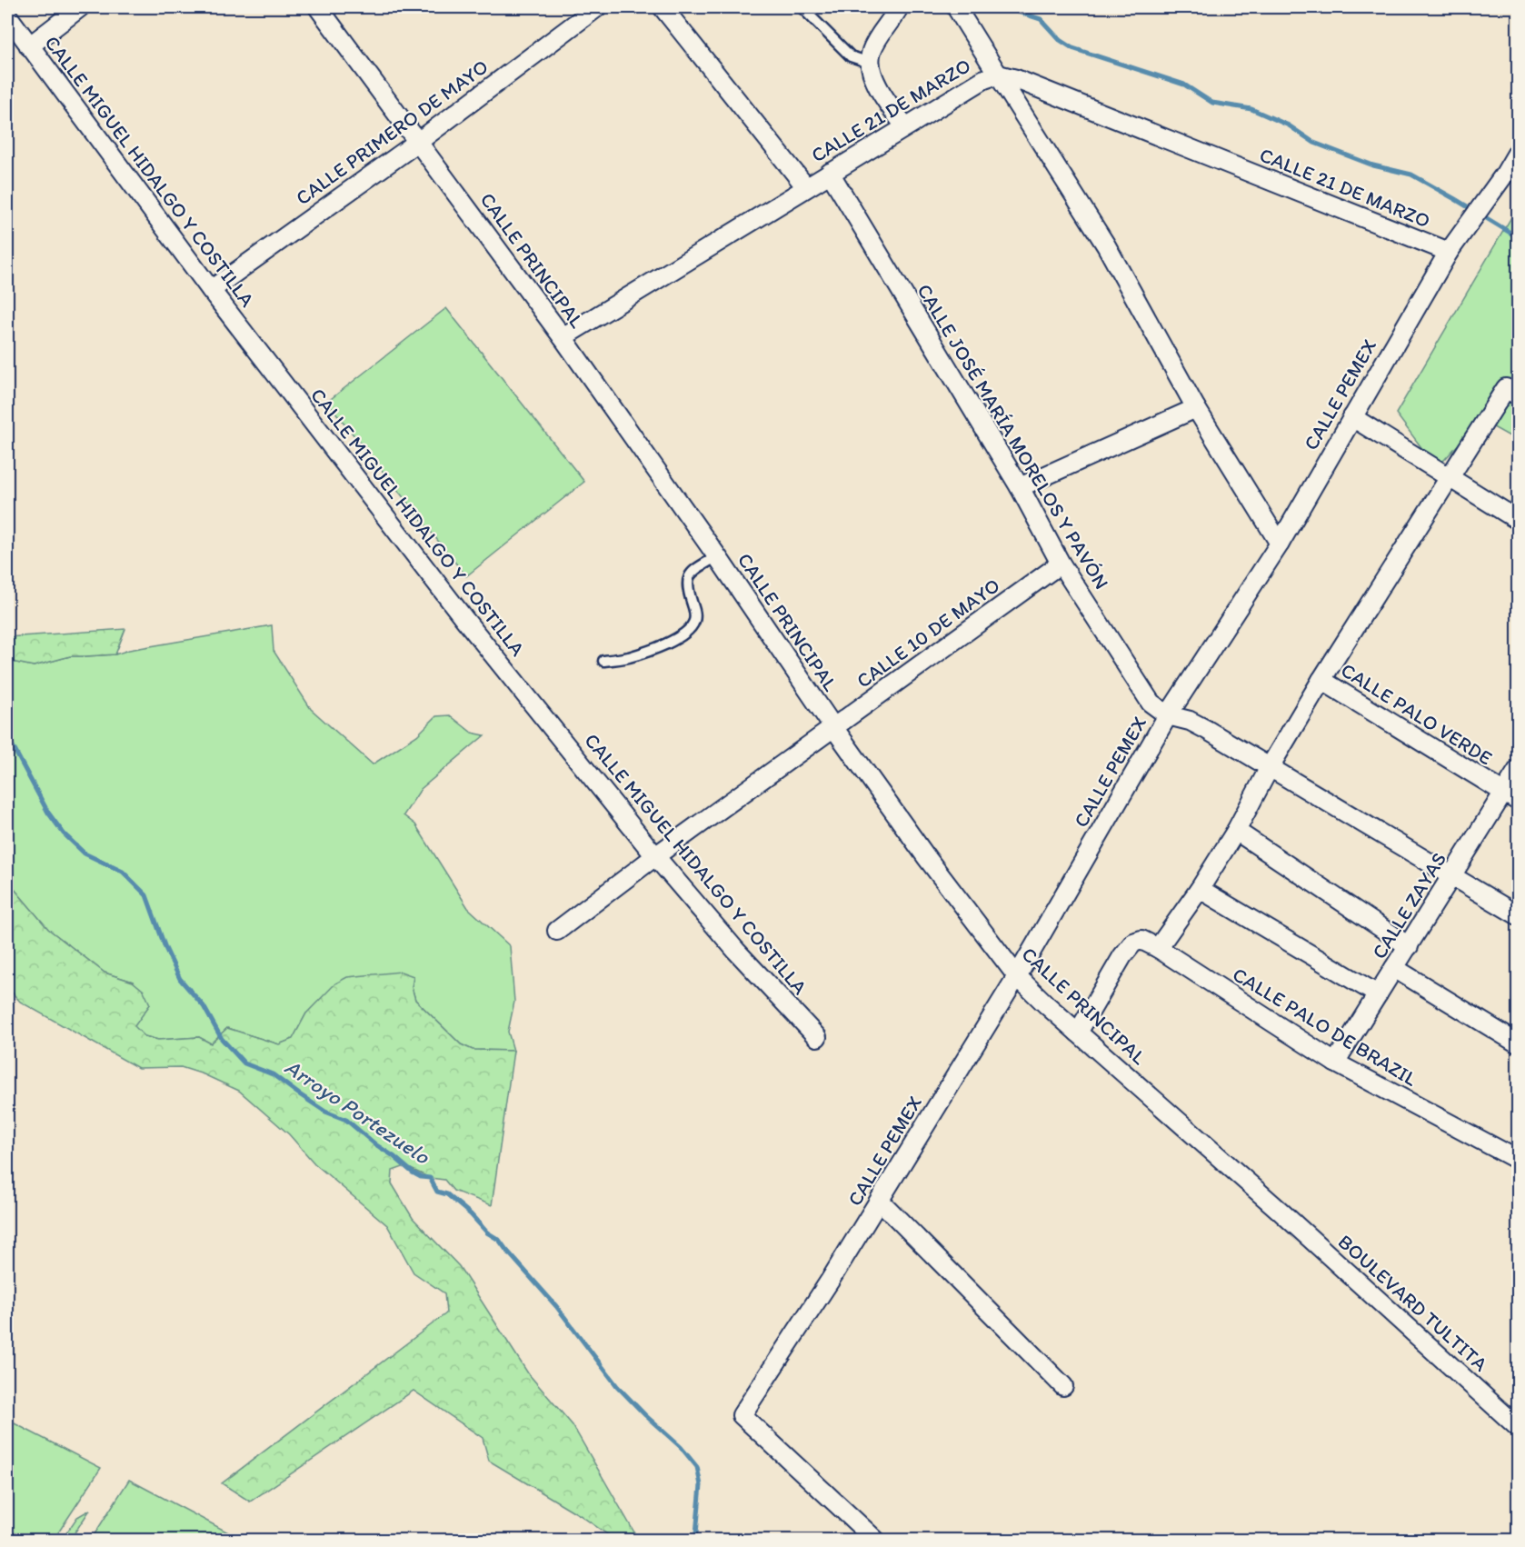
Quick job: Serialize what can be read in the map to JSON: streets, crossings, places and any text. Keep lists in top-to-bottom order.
{
  "streets": {
    "street": [
      "CALLE 21 DE MARZO",
      "CALLE PRIMERO DE MAYO",
      "CALLE MIGUEL HIDALGO Y COSTILLA",
      "CALLE PRINCIPAL",
      "CALLE PEMEX",
      "CALLE JOSÉ MARÍA MORELOS Y PAVÓN",
      "CALLE 10 DE MAYO",
      "CALLE PALO VERDE",
      "CALLE ZAYAS",
      "CALLE PALO DE BRAZIL",
      "BOULEVARD TULTITA"
    ]
  },
  "crossings": [
    ["CALLE 21 DE MARZO", "CALLE PRINCIPAL"],
    ["CALLE 21 DE MARZO", "CALLE PEMEX"],
    ["CALLE 21 DE MARZO", "CALLE JOSÉ MARÍA MORELOS Y PAVÓN"],
    ["CALLE PRIMERO DE MAYO", "CALLE MIGUEL HIDALGO Y COSTILLA"],
    ["CALLE PRIMERO DE MAYO", "CALLE PRINCIPAL"],
    ["CALLE MIGUEL HIDALGO Y COSTILLA", "CALLE 10 DE MAYO"],
    ["CALLE PRINCIPAL", "CALLE PEMEX"],
    ["CALLE PRINCIPAL", "CALLE 10 DE MAYO"],
    ["CALLE PRINCIPAL", "CALLE PALO DE BRAZIL"],
    ["CALLE PRINCIPAL", "BOULEVARD TULTITA"],
    ["CALLE PEMEX", "CALLE JOSÉ MARÍA MORELOS Y PAVÓN"],
    ["CALLE JOSÉ MARÍA MORELOS Y PAVÓN", "CALLE 10 DE MAYO"],
    ["CALLE PALO VERDE", "CALLE ZAYAS"],
    ["CALLE ZAYAS", "CALLE PALO DE BRAZIL"]
  ],
  "water": ["Arroyo Portezuelo"]
}
